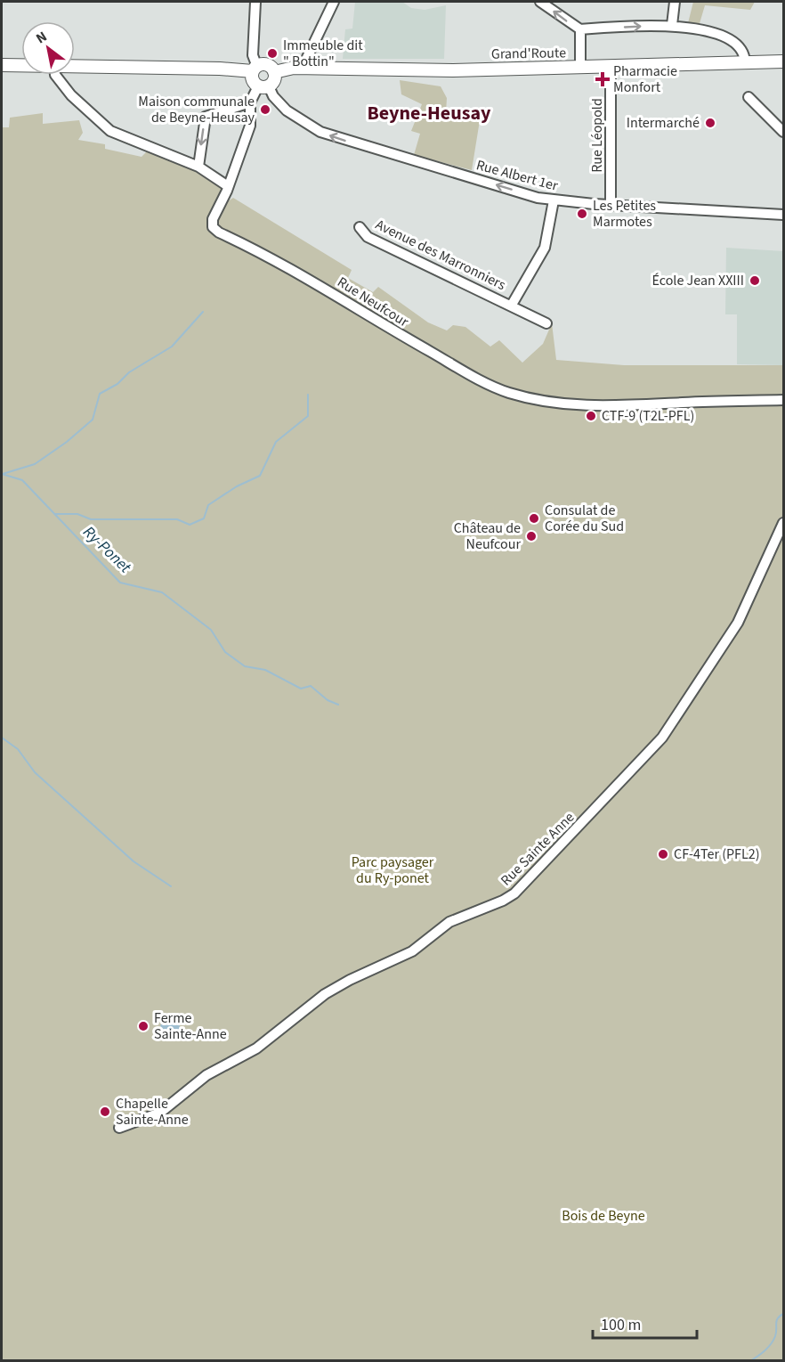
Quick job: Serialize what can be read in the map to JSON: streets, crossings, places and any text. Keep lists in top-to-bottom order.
{
  "streets": {
    "main road": ["Grand'Route"],
    "street": [
      "Rue Léopold",
      "Rue Albert 1er",
      "Avenue des Marronniers",
      "Rue Neufcour",
      "Rue Sainte Anne"
    ]
  },
  "crossings": [
    ["Grand'Route", "Rue Léopold"],
    ["Grand'Route", "Rue Albert 1er"],
    ["Rue Léopold", "Rue Albert 1er"],
    ["Rue Albert 1er", "Avenue des Marronniers"]
  ],
  "one_way": ["Rue Albert 1er"],
  "districts": ["Beyne-Heusay"],
  "water": ["Ry-Ponet"],
  "parks": ["Parc paysager du Ry-ponet", "Bois de Beyne"],
  "places": {
    "other": [
      "Immeuble dit \" Bottin\"",
      "Maison communale de Beyne-Heusay",
      "Intermarché",
      "Les Petites Marmotes",
      "École Jean XXIII",
      "CTF-9 (T2L-PFL)",
      "Consulat de Corée du Sud",
      "Château de Neufcour",
      "CF-4Ter (PFL2)",
      "Ferme Sainte-Anne",
      "Chapelle Sainte-Anne"
    ],
    "health": ["Pharmacie Monfort"]
  },
  "scale_bar": "100 m",
  "north": "top left"
}
